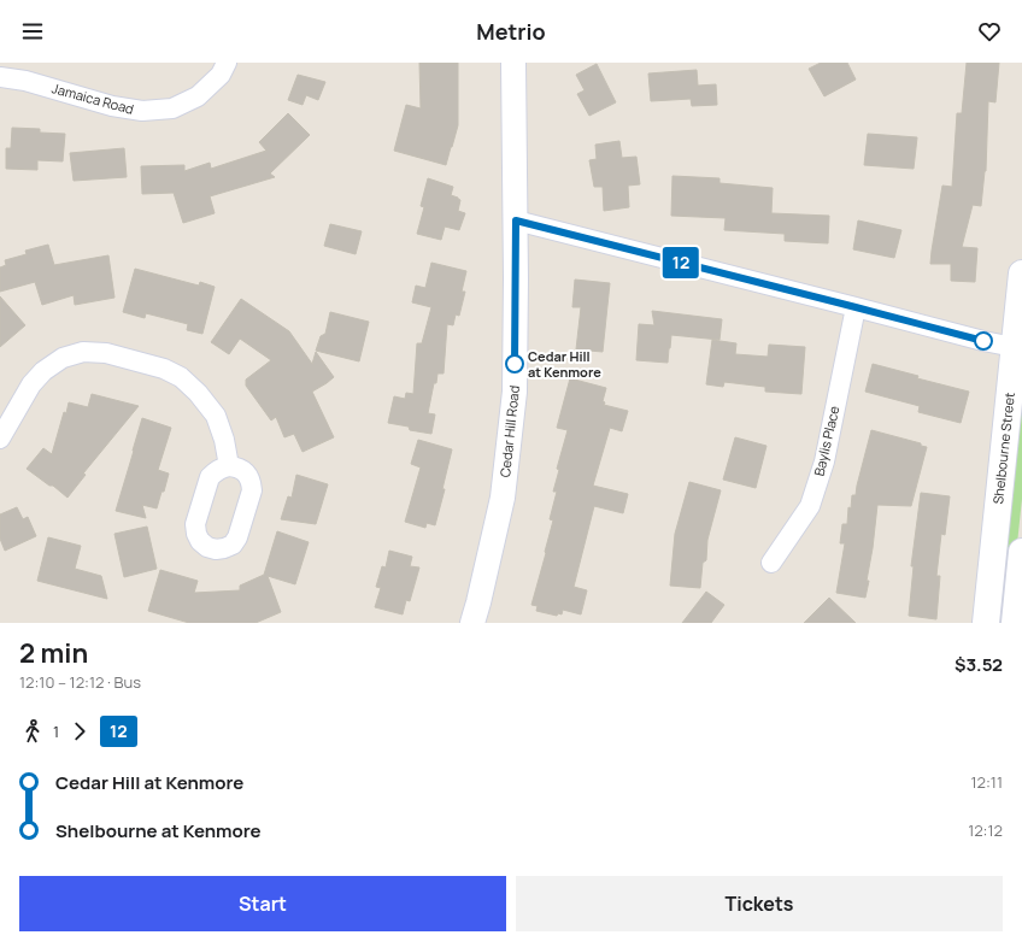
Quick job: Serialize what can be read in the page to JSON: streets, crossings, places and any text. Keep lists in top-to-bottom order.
{
  "streets": {
    "main road": ["Shelbourne Street"],
    "street": ["Jamaica Road", "Cedar Hill Road", "Baylis Place"]
  },
  "places": ["Cedar Hill at Kenmore"],
  "lines": ["bus line 12"],
  "page": {
    "header": "Metrio",
    "on_map": "12",
    "heading": ["2 min", "12:10 – 12:12 · Bus", "$3.52"],
    "legs": ["1", "12"],
    "list": [
      {
        "name": "Cedar Hill at Kenmore",
        "value": "12:11"
      },
      {
        "name": "Shelbourne at Kenmore",
        "value": "12:12"
      }
    ],
    "buttons": ["Start", "Tickets"]
  }
}
